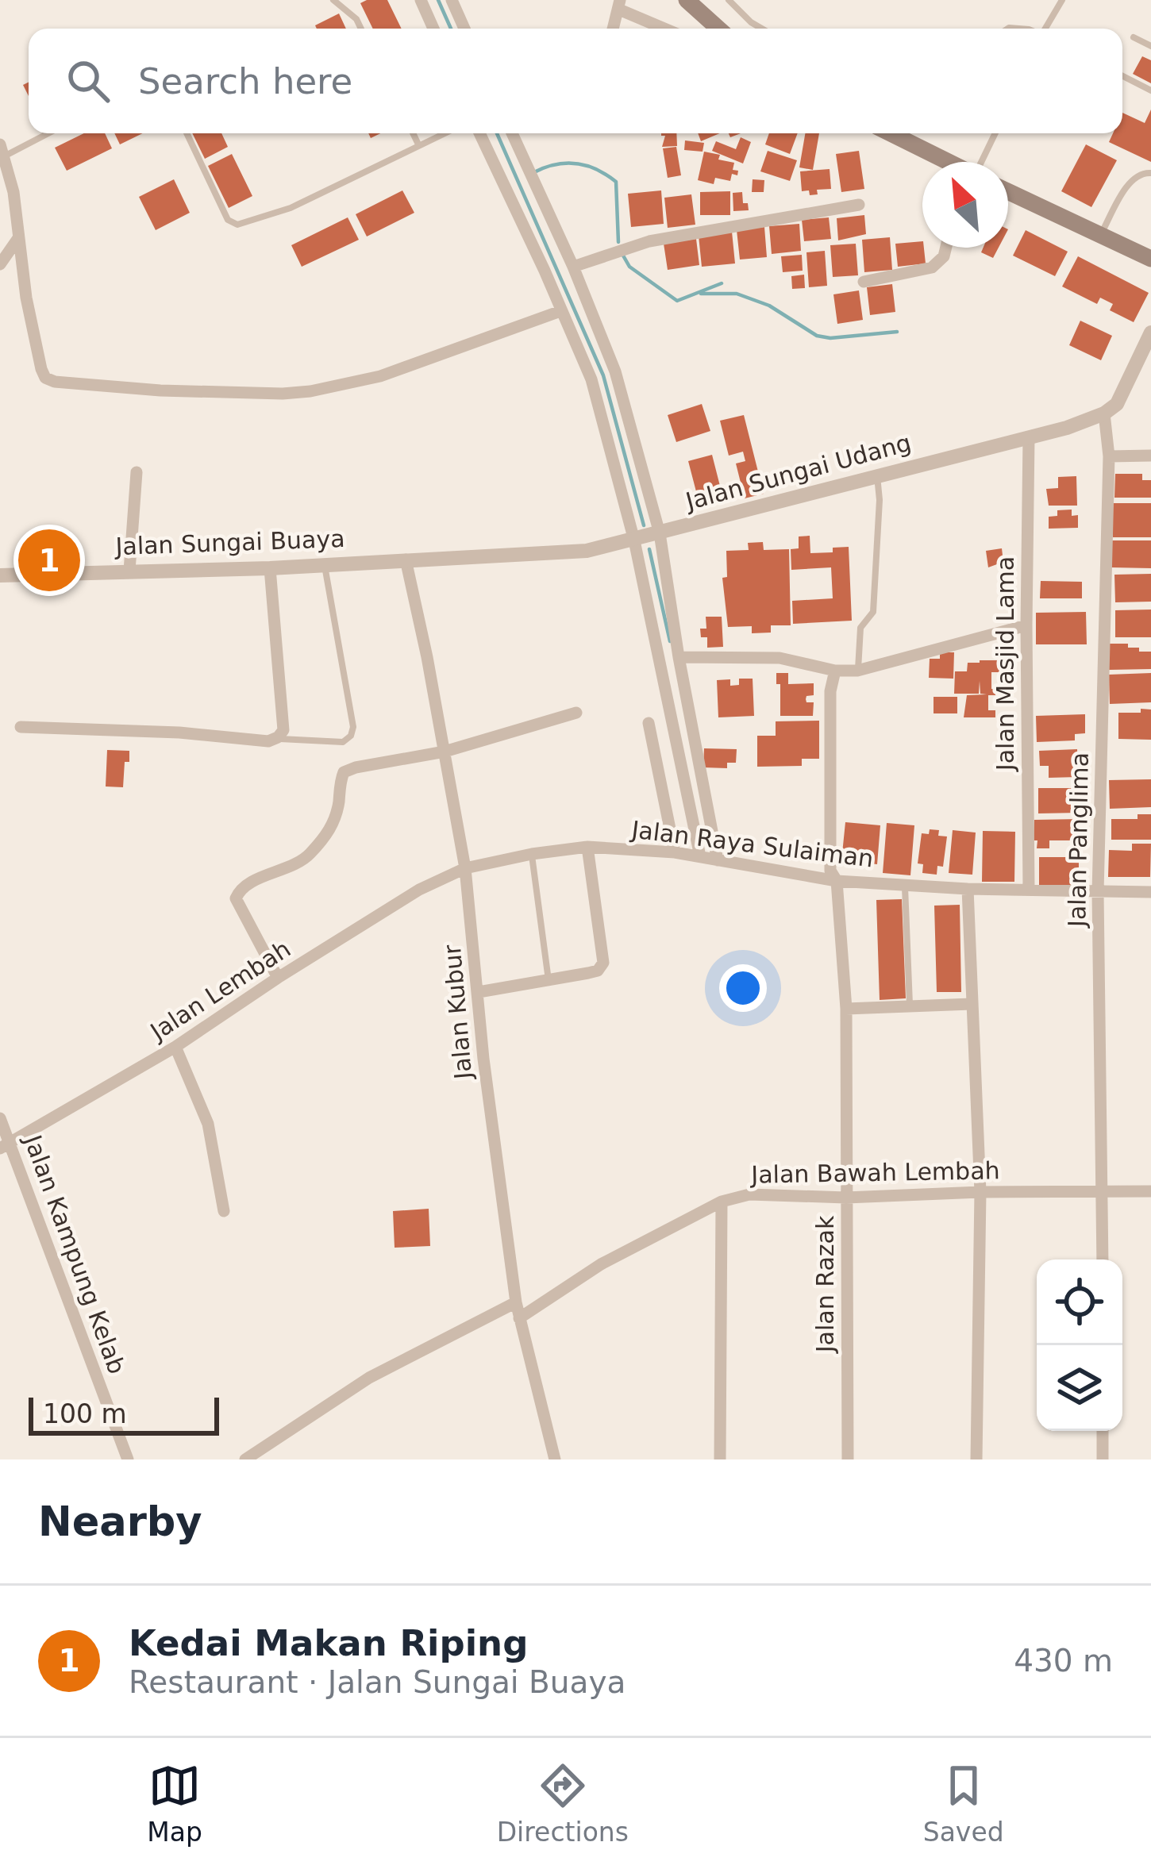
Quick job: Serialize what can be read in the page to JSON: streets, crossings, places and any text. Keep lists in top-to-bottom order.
{
  "streets": {
    "street": [
      "Jalan Sungai Udang",
      "Jalan Sungai Buaya",
      "Jalan Masjid Lama",
      "Jalan Panglima",
      "Jalan Raya Sulaiman",
      "Jalan Lembah",
      "Jalan Kubur",
      "Jalan Bawah Lembah",
      "Jalan Kampung Kelab",
      "Jalan Razak"
    ]
  },
  "crossings": [
    ["Jalan Sungai Udang", "Jalan Sungai Buaya"],
    ["Jalan Sungai Udang", "Jalan Masjid Lama"],
    ["Jalan Sungai Udang", "Jalan Panglima"],
    ["Jalan Sungai Udang", "Jalan Kubur"],
    ["Jalan Sungai Buaya", "Jalan Kubur"],
    ["Jalan Masjid Lama", "Jalan Raya Sulaiman"],
    ["Jalan Panglima", "Jalan Raya Sulaiman"],
    ["Jalan Panglima", "Jalan Bawah Lembah"],
    ["Jalan Raya Sulaiman", "Jalan Lembah"],
    ["Jalan Raya Sulaiman", "Jalan Kubur"],
    ["Jalan Raya Sulaiman", "Jalan Razak"],
    ["Jalan Lembah", "Jalan Kubur"],
    ["Jalan Lembah", "Jalan Kampung Kelab"],
    ["Jalan Kubur", "Jalan Bawah Lembah"],
    ["Jalan Bawah Lembah", "Jalan Razak"]
  ],
  "scale_bar": "100 m",
  "north": "top left",
  "page": {
    "search": "Search here",
    "pins": "1",
    "scale": "100 m",
    "heading": "Nearby",
    "list": [
      {
        "mark": "1",
        "name": "Kedai Makan Riping",
        "note": "Restaurant · Jalan Sungai Buaya",
        "value": "430 m"
      }
    ],
    "nav": ["Map", "Directions", "Saved"]
  }
}
